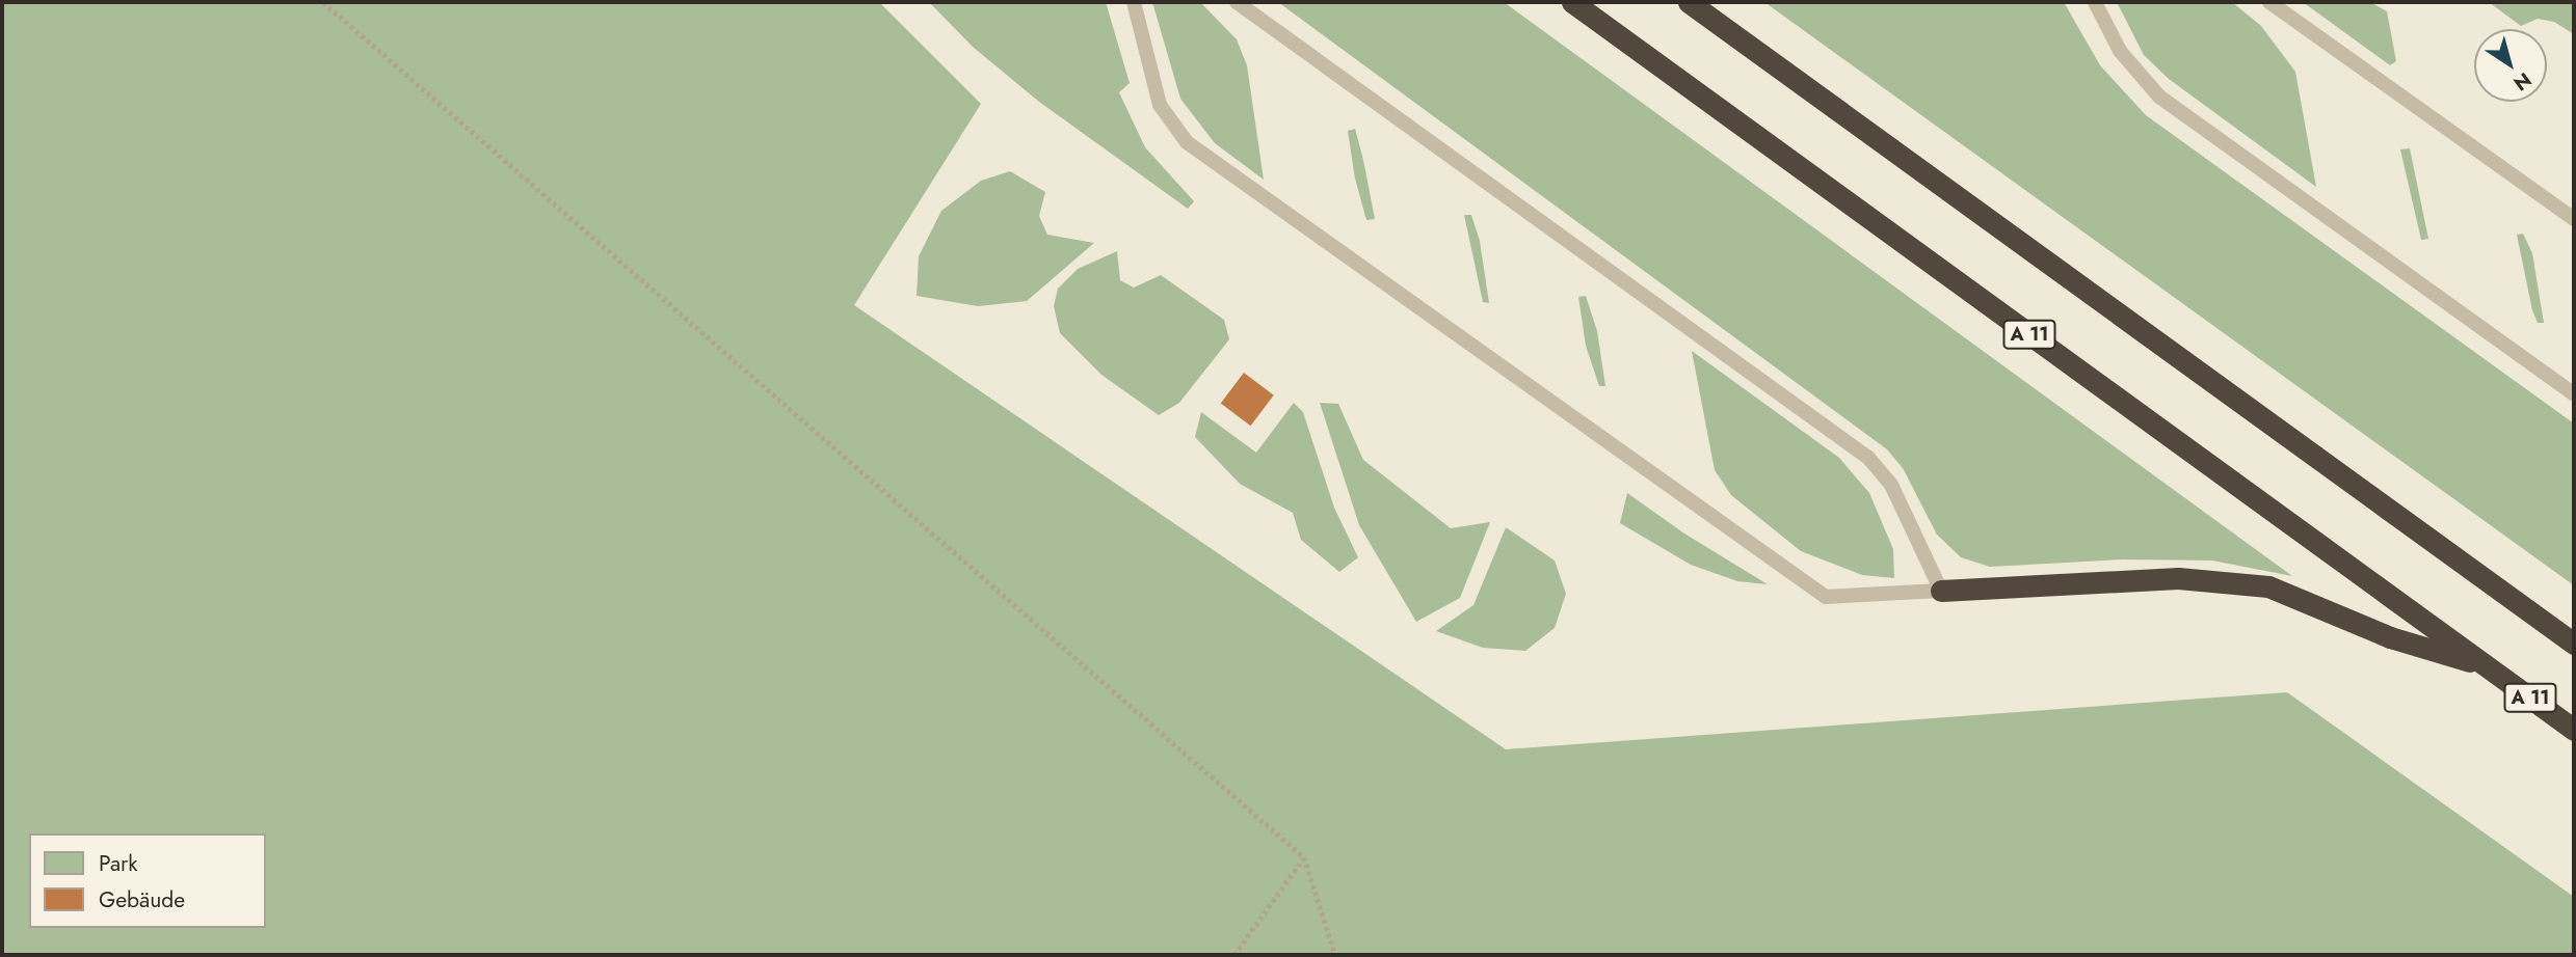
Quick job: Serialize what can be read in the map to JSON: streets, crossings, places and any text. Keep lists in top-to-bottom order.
{
  "streets": {
    "highway": ["A 11"]
  },
  "legend": ["Park", "Gebäude"],
  "north": "bottom right"
}
